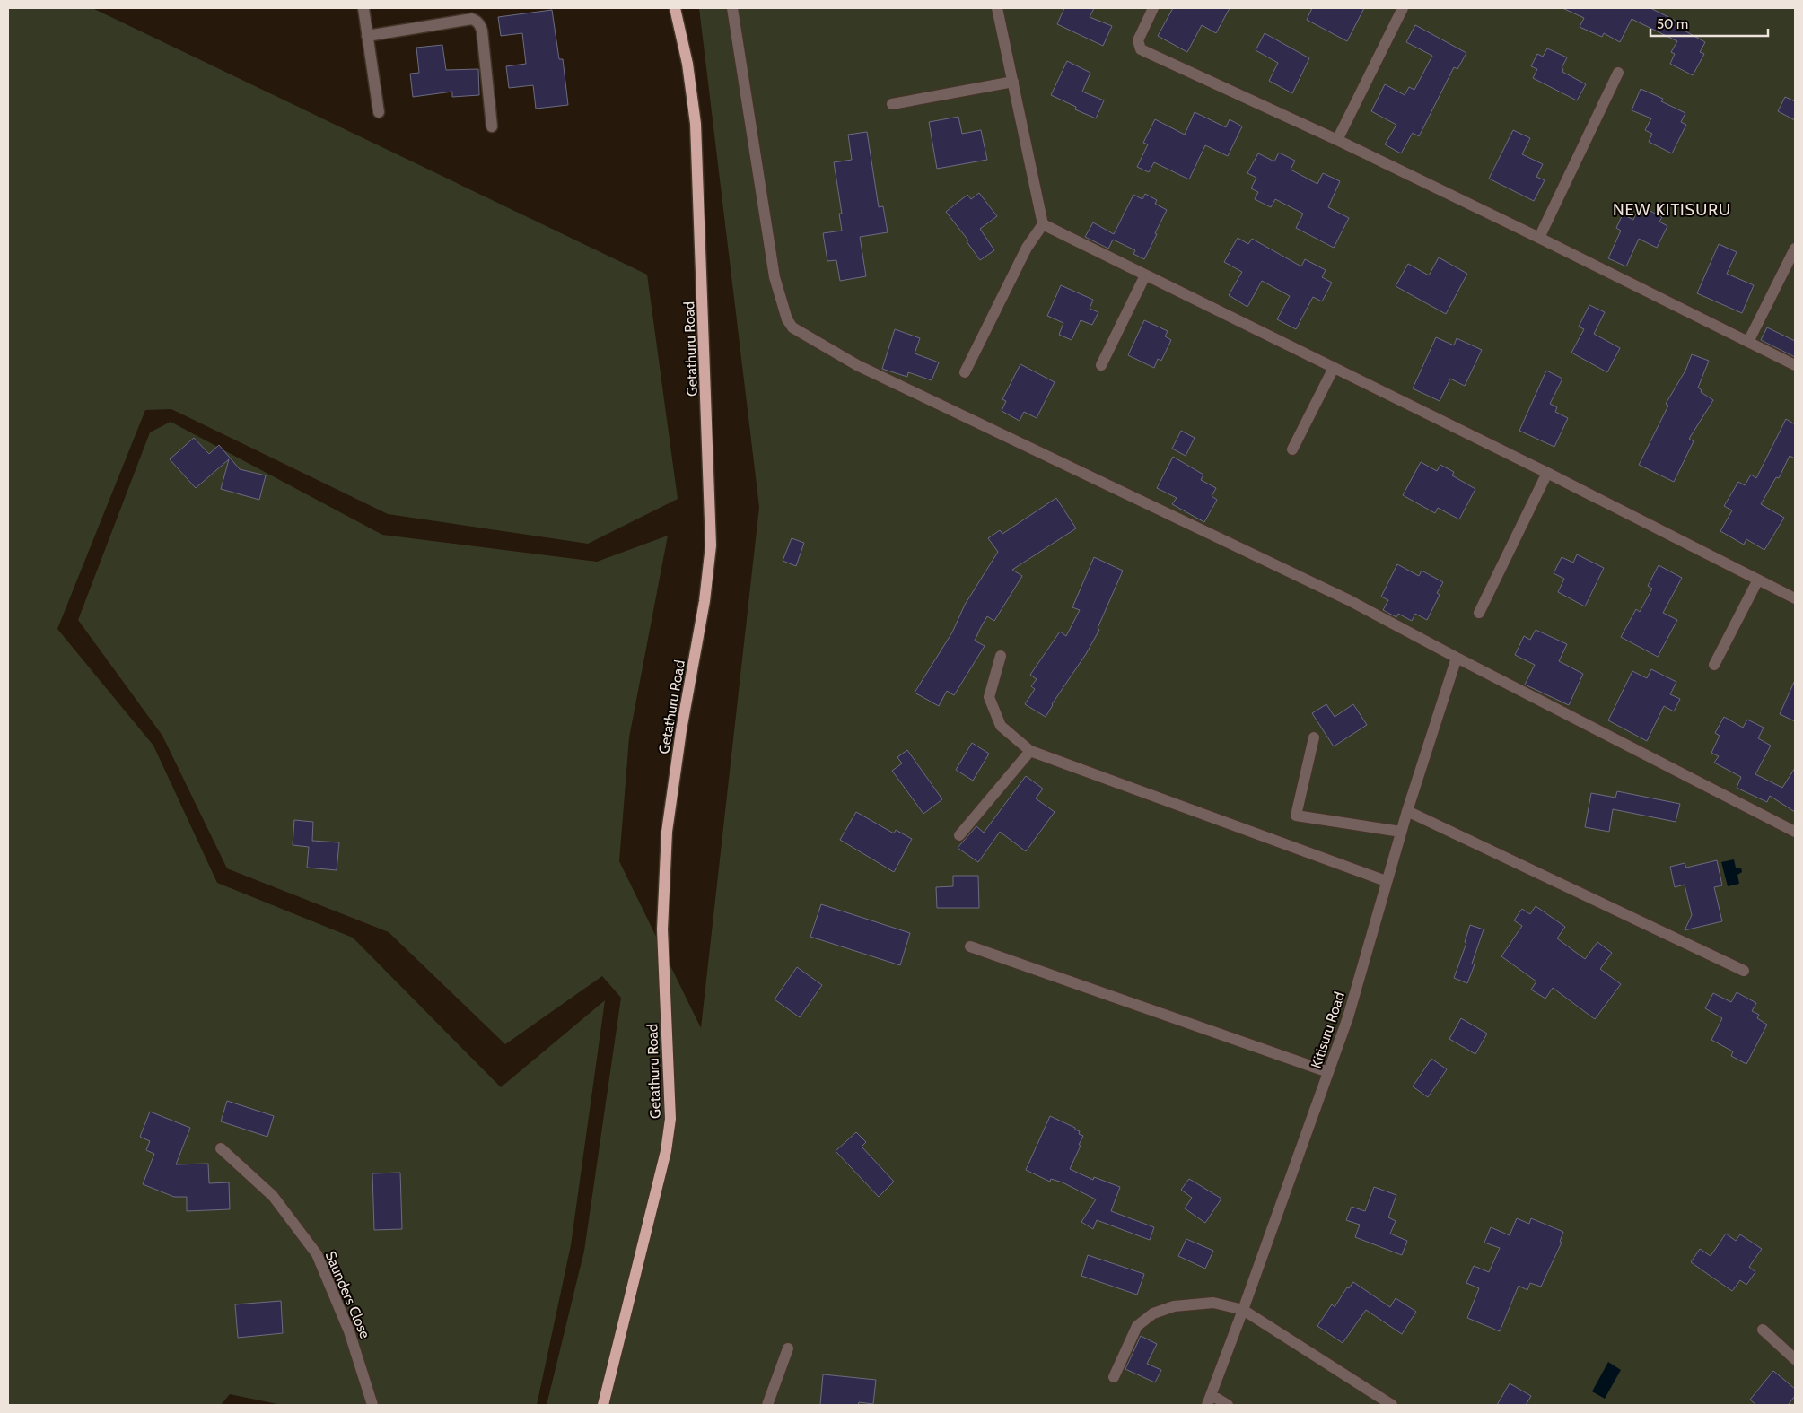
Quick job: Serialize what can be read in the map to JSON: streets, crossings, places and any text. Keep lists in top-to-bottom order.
{
  "streets": {
    "main road": ["Getathuru Road"],
    "street": ["Kitisuru Road", "Saunders Close"]
  },
  "districts": ["NEW KITISURU"],
  "scale_bar": "50 m"
}
